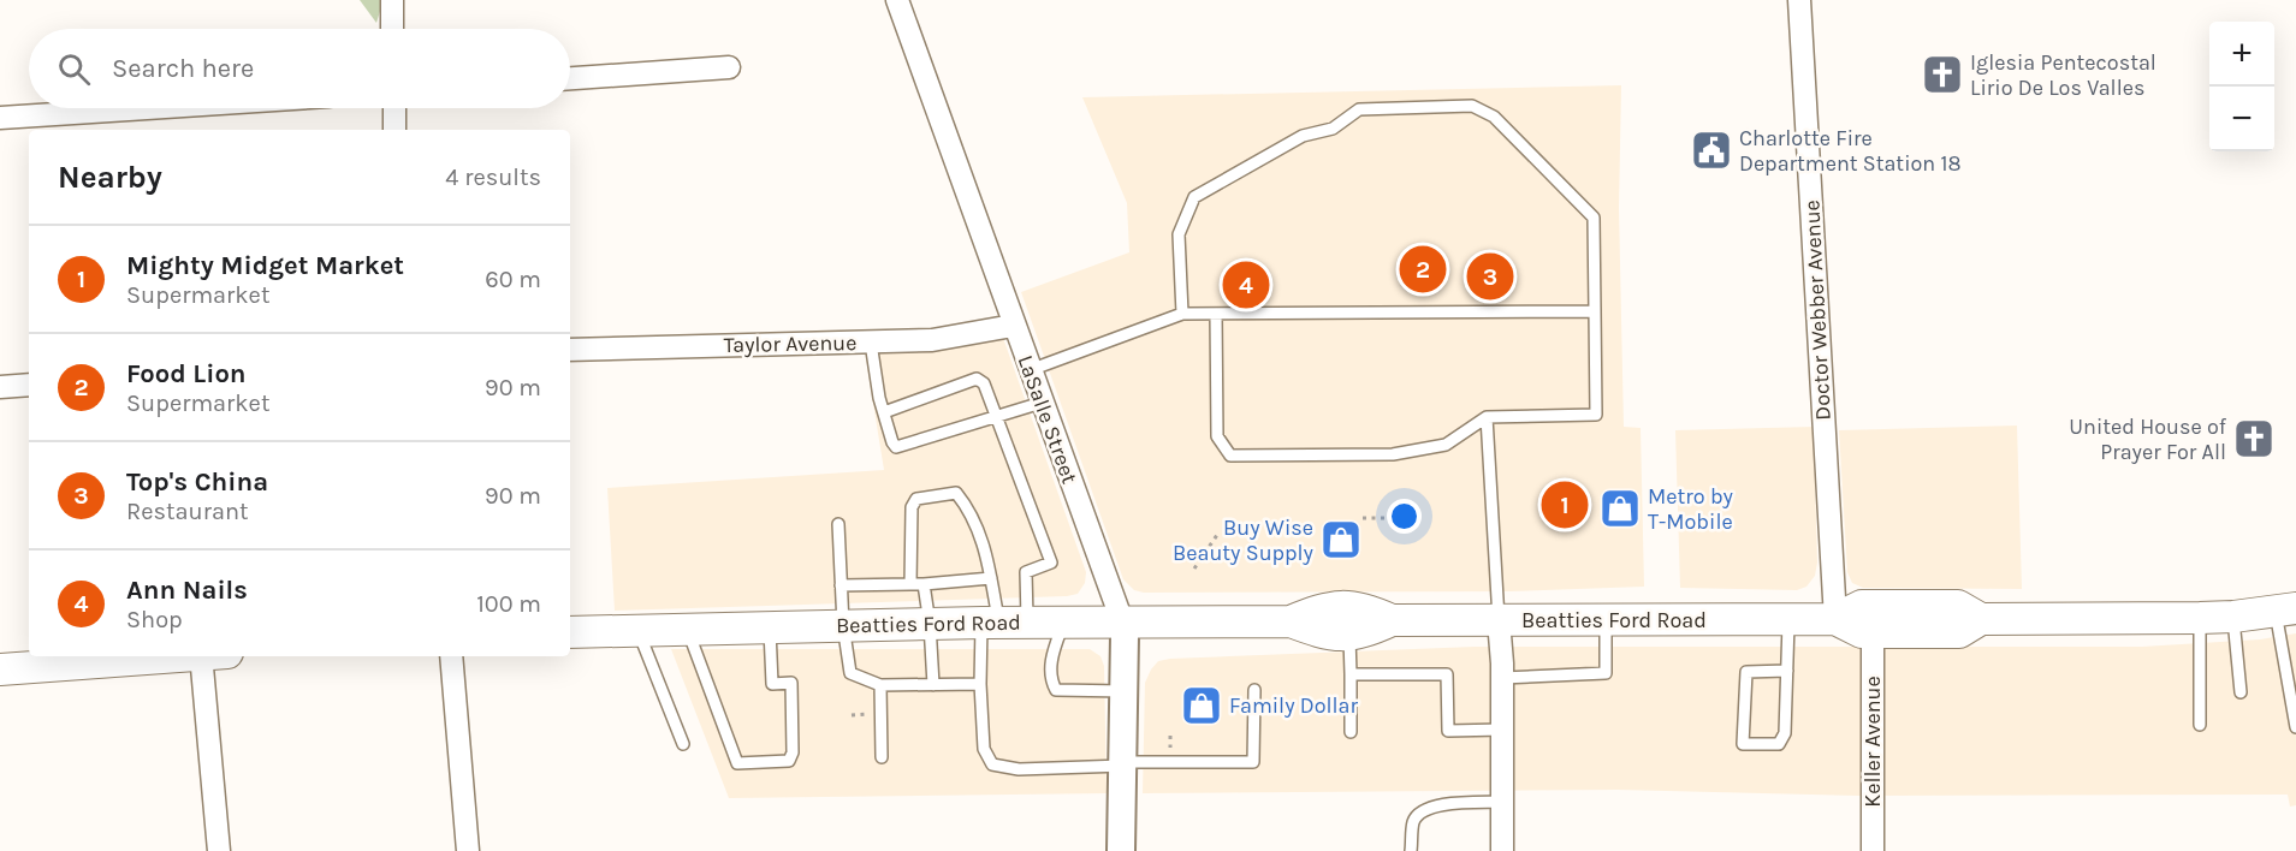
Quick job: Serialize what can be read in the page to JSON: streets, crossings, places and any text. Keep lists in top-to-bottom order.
{
  "streets": {
    "main road": ["Beatties Ford Road"],
    "street": [
      "Doctor Webber Avenue",
      "Taylor Avenue",
      "LaSalle Street",
      "Keller Avenue"
    ]
  },
  "crossings": [
    ["Doctor Webber Avenue", "Beatties Ford Road"],
    ["Taylor Avenue", "LaSalle Street"],
    ["LaSalle Street", "Beatties Ford Road"],
    ["Beatties Ford Road", "Keller Avenue"]
  ],
  "places": {
    "church": ["Iglesia Pentecostal Lirio De Los Valles", "United House of Prayer For All"],
    "public building": ["Charlotte Fire Department Station 18"],
    "shop": ["Metro by T-Mobile", "Buy Wise Beauty Supply", "Family Dollar"]
  },
  "page": {
    "map_buttons": ["+", "−"],
    "search": "Search here",
    "heading": ["Nearby", "4 results"],
    "list": [
      {
        "mark": "1",
        "name": "Mighty Midget Market",
        "note": "Supermarket",
        "value": "60 m"
      },
      {
        "mark": "2",
        "name": "Food Lion",
        "note": "Supermarket",
        "value": "90 m"
      },
      {
        "mark": "3",
        "name": "Top's China",
        "note": "Restaurant",
        "value": "90 m"
      },
      {
        "mark": "4",
        "name": "Ann Nails",
        "note": "Shop",
        "value": "100 m"
      }
    ],
    "pins": [
      "2",
      "3",
      "4",
      "1"
    ]
  }
}
